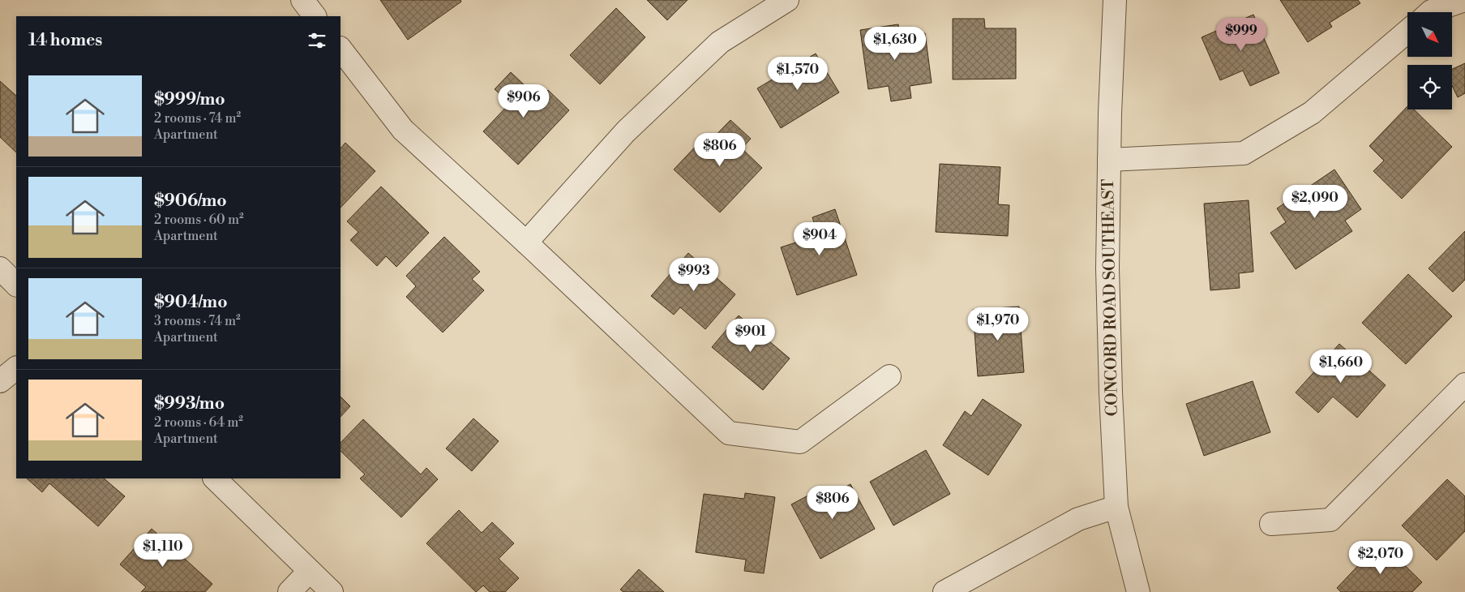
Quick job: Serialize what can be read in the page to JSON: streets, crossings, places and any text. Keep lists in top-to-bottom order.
{
  "streets": {
    "street": ["CONCORD ROAD SOUTHEAST"]
  },
  "north": "bottom right",
  "page": {
    "heading": "14 homes",
    "price": [
      "$999",
      "$1,630",
      "$1,570",
      "$906",
      "$806",
      "$2,090",
      "$904",
      "$993",
      "$1,970",
      "$901",
      "$1,660",
      "$806",
      "$1,110",
      "$2,070"
    ],
    "list": [
      {
        "name": "$999/mo",
        "note": "2 rooms · 74 m² · Apartment"
      },
      {
        "name": "$906/mo",
        "note": "2 rooms · 60 m² · Apartment"
      },
      {
        "name": "$904/mo",
        "note": "3 rooms · 74 m² · Apartment"
      },
      {
        "name": "$993/mo",
        "note": "2 rooms · 64 m² · Apartment"
      }
    ]
  }
}
